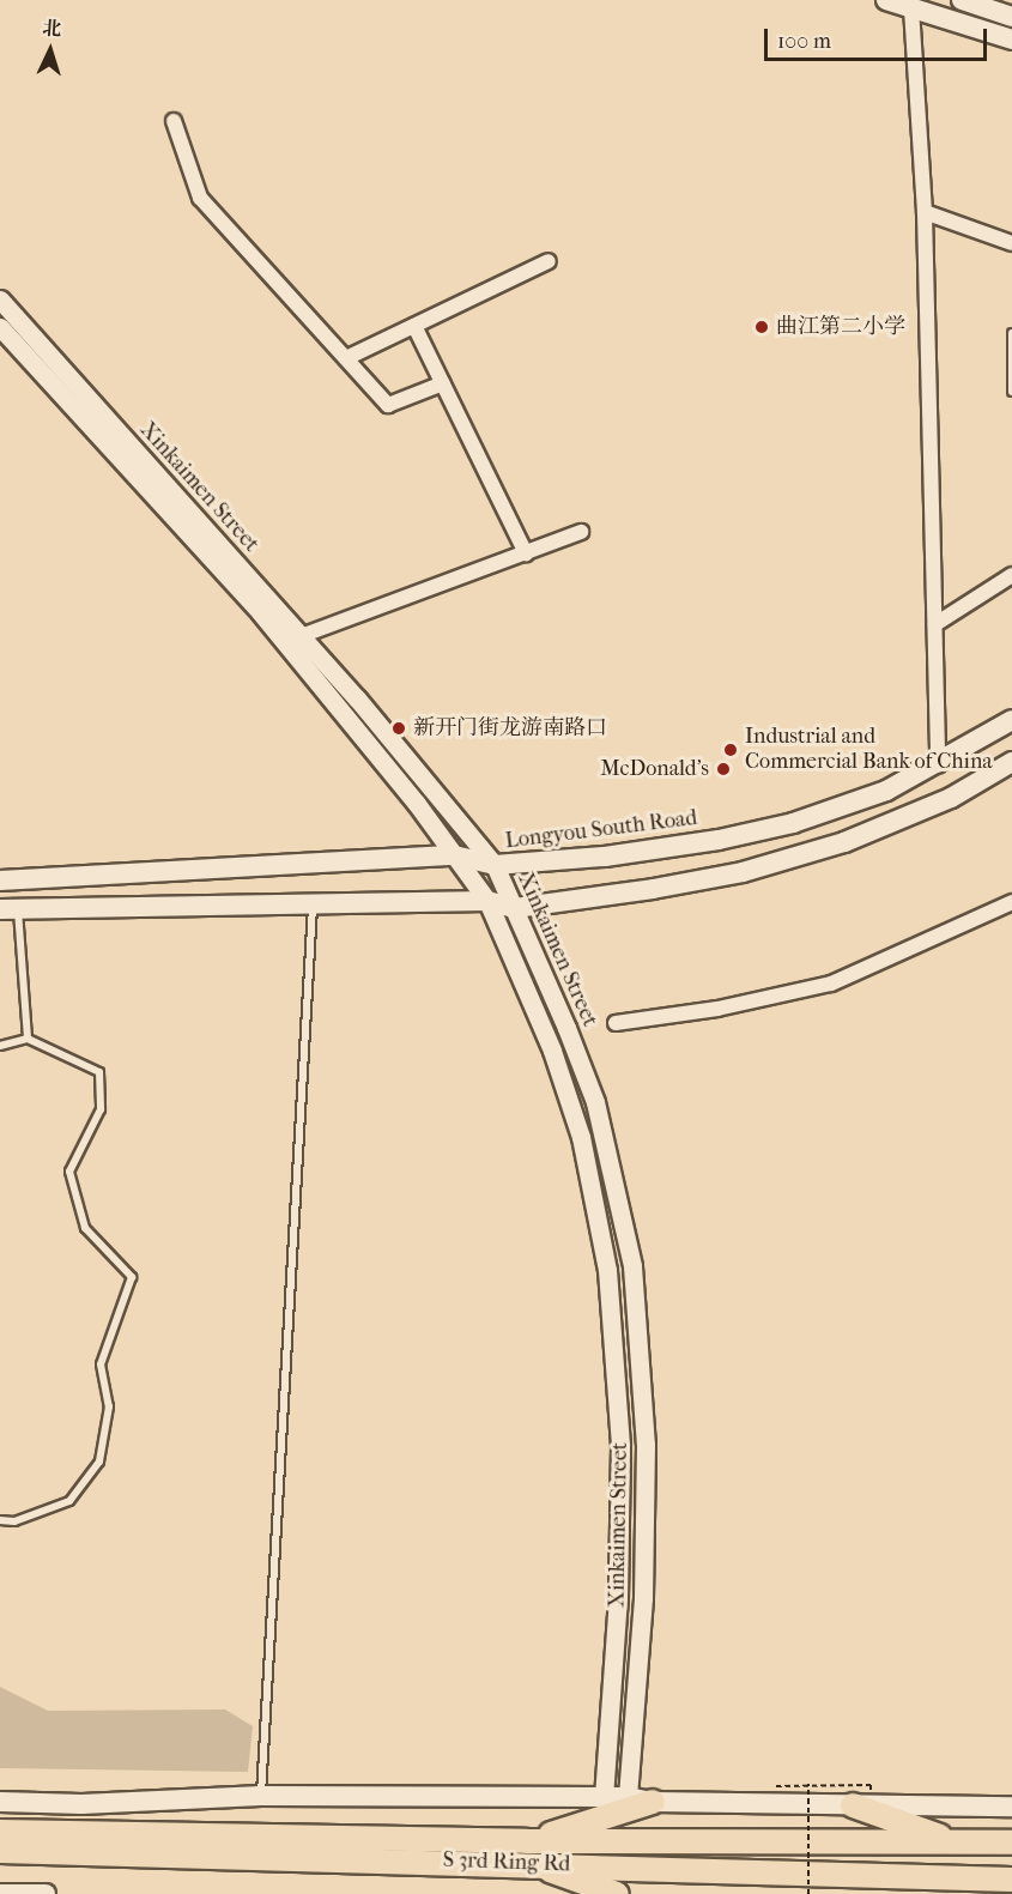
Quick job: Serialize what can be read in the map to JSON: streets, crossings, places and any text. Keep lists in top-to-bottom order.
{
  "streets": {
    "highway": ["S 3rd Ring Rd"],
    "main road": ["Longyou South Road"],
    "street": ["Xinkaimen Street"]
  },
  "crossings": [
    ["Xinkaimen Street", "Longyou South Road"]
  ],
  "places": [
    "曲江第二小学",
    "新开门街龙游南路口",
    "Industrial and Commercial Bank of China",
    "McDonald's"
  ],
  "scale_bar": "100 m",
  "north": "top"
}
